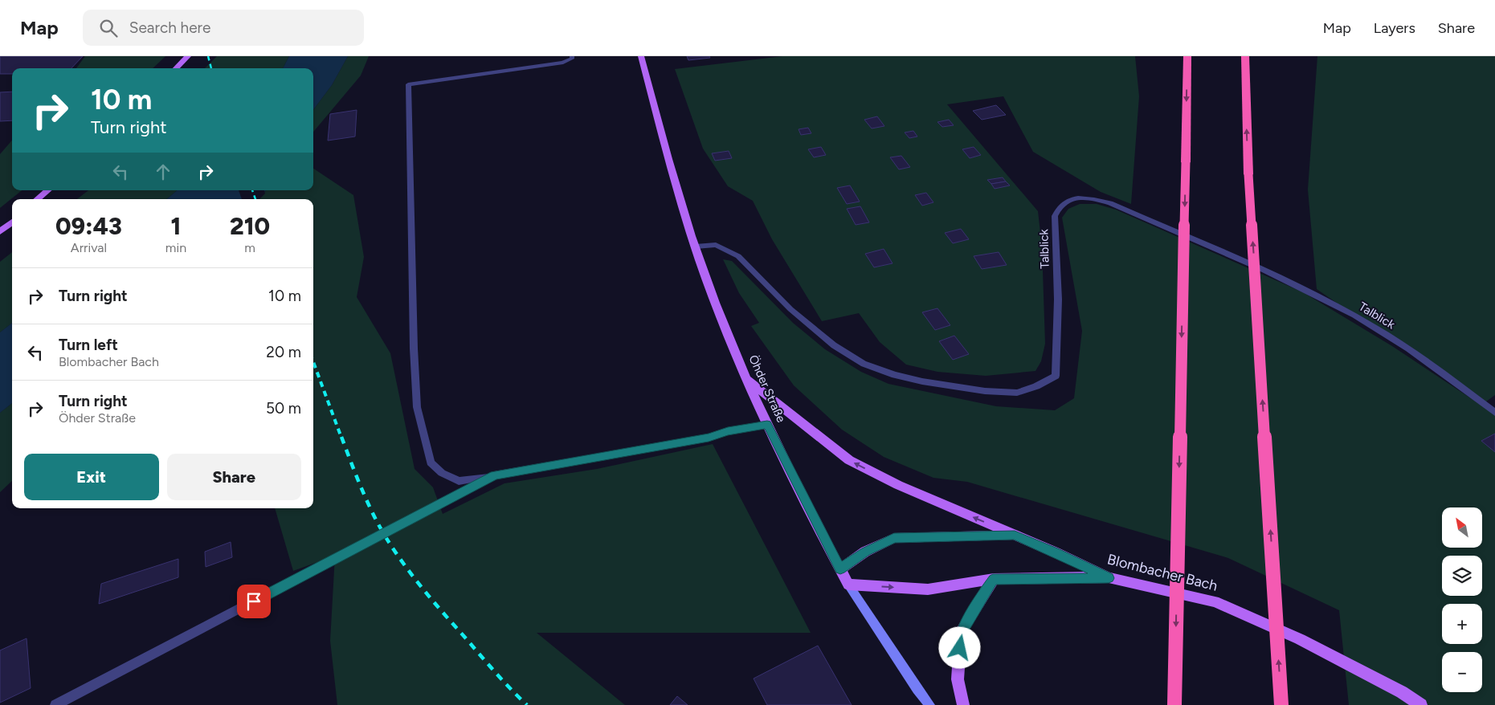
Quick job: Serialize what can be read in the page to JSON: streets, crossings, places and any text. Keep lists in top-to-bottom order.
{
  "streets": {
    "main road": ["Öhder Straße", "Blombacher Bach"],
    "street": ["Talblick"]
  },
  "crossings": [
    ["Talblick", "Öhder Straße"],
    ["Öhder Straße", "Blombacher Bach"]
  ],
  "north": "top left",
  "page": {
    "header": "Map",
    "search": "Search here",
    "nav": ["Map", "Layers", "Share"],
    "turn": ["10 m", "Turn right"],
    "eta": [
      "09:43",
      "Arrival",
      "1",
      "min",
      "210",
      "m"
    ],
    "list": [
      {
        "name": "Turn right",
        "value": "10 m"
      },
      {
        "name": "Turn left",
        "note": "Blombacher Bach",
        "value": "20 m"
      },
      {
        "name": "Turn right",
        "note": "Öhder Straße",
        "value": "50 m"
      }
    ],
    "buttons": ["Exit", "Share"],
    "map_buttons": ["+", "−"]
  }
}
